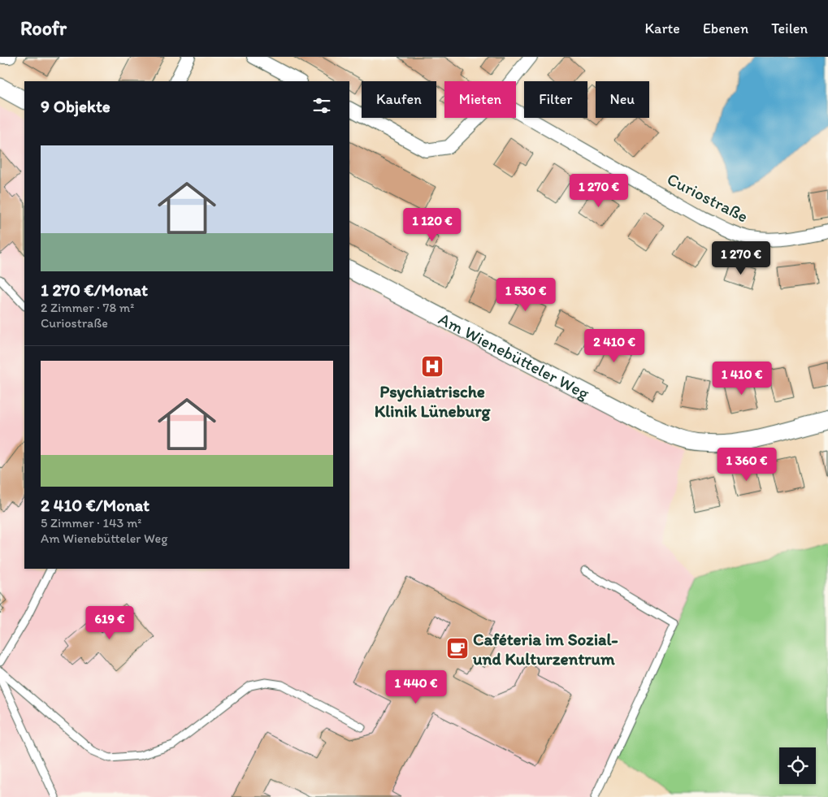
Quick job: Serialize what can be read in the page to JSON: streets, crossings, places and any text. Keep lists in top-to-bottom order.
{
  "streets": {
    "street": ["Curiostraße", "Am Wienebütteler Weg"]
  },
  "places": {
    "hospital": ["Psychiatrische Klinik Lüneburg"],
    "cafe": ["Caféteria im Sozial- und Kulturzentrum"]
  },
  "page": {
    "header": "Roofr",
    "nav": ["Karte", "Ebenen", "Teilen"],
    "chip": [
      "Kaufen",
      "Mieten",
      "Filter",
      "Neu"
    ],
    "heading": "9 Objekte",
    "list": [
      {
        "name": "1 270 €/Monat",
        "note": "2 Zimmer · 78 m² · Curiostraße"
      },
      {
        "name": "2 410 €/Monat",
        "note": "5 Zimmer · 143 m² · Am Wienebütteler Weg"
      }
    ],
    "price": [
      "1 270 €",
      "1 120 €",
      "1 270 €",
      "1 530 €",
      "2 410 €",
      "1 410 €",
      "1 360 €",
      "619 €",
      "1 440 €"
    ]
  }
}
